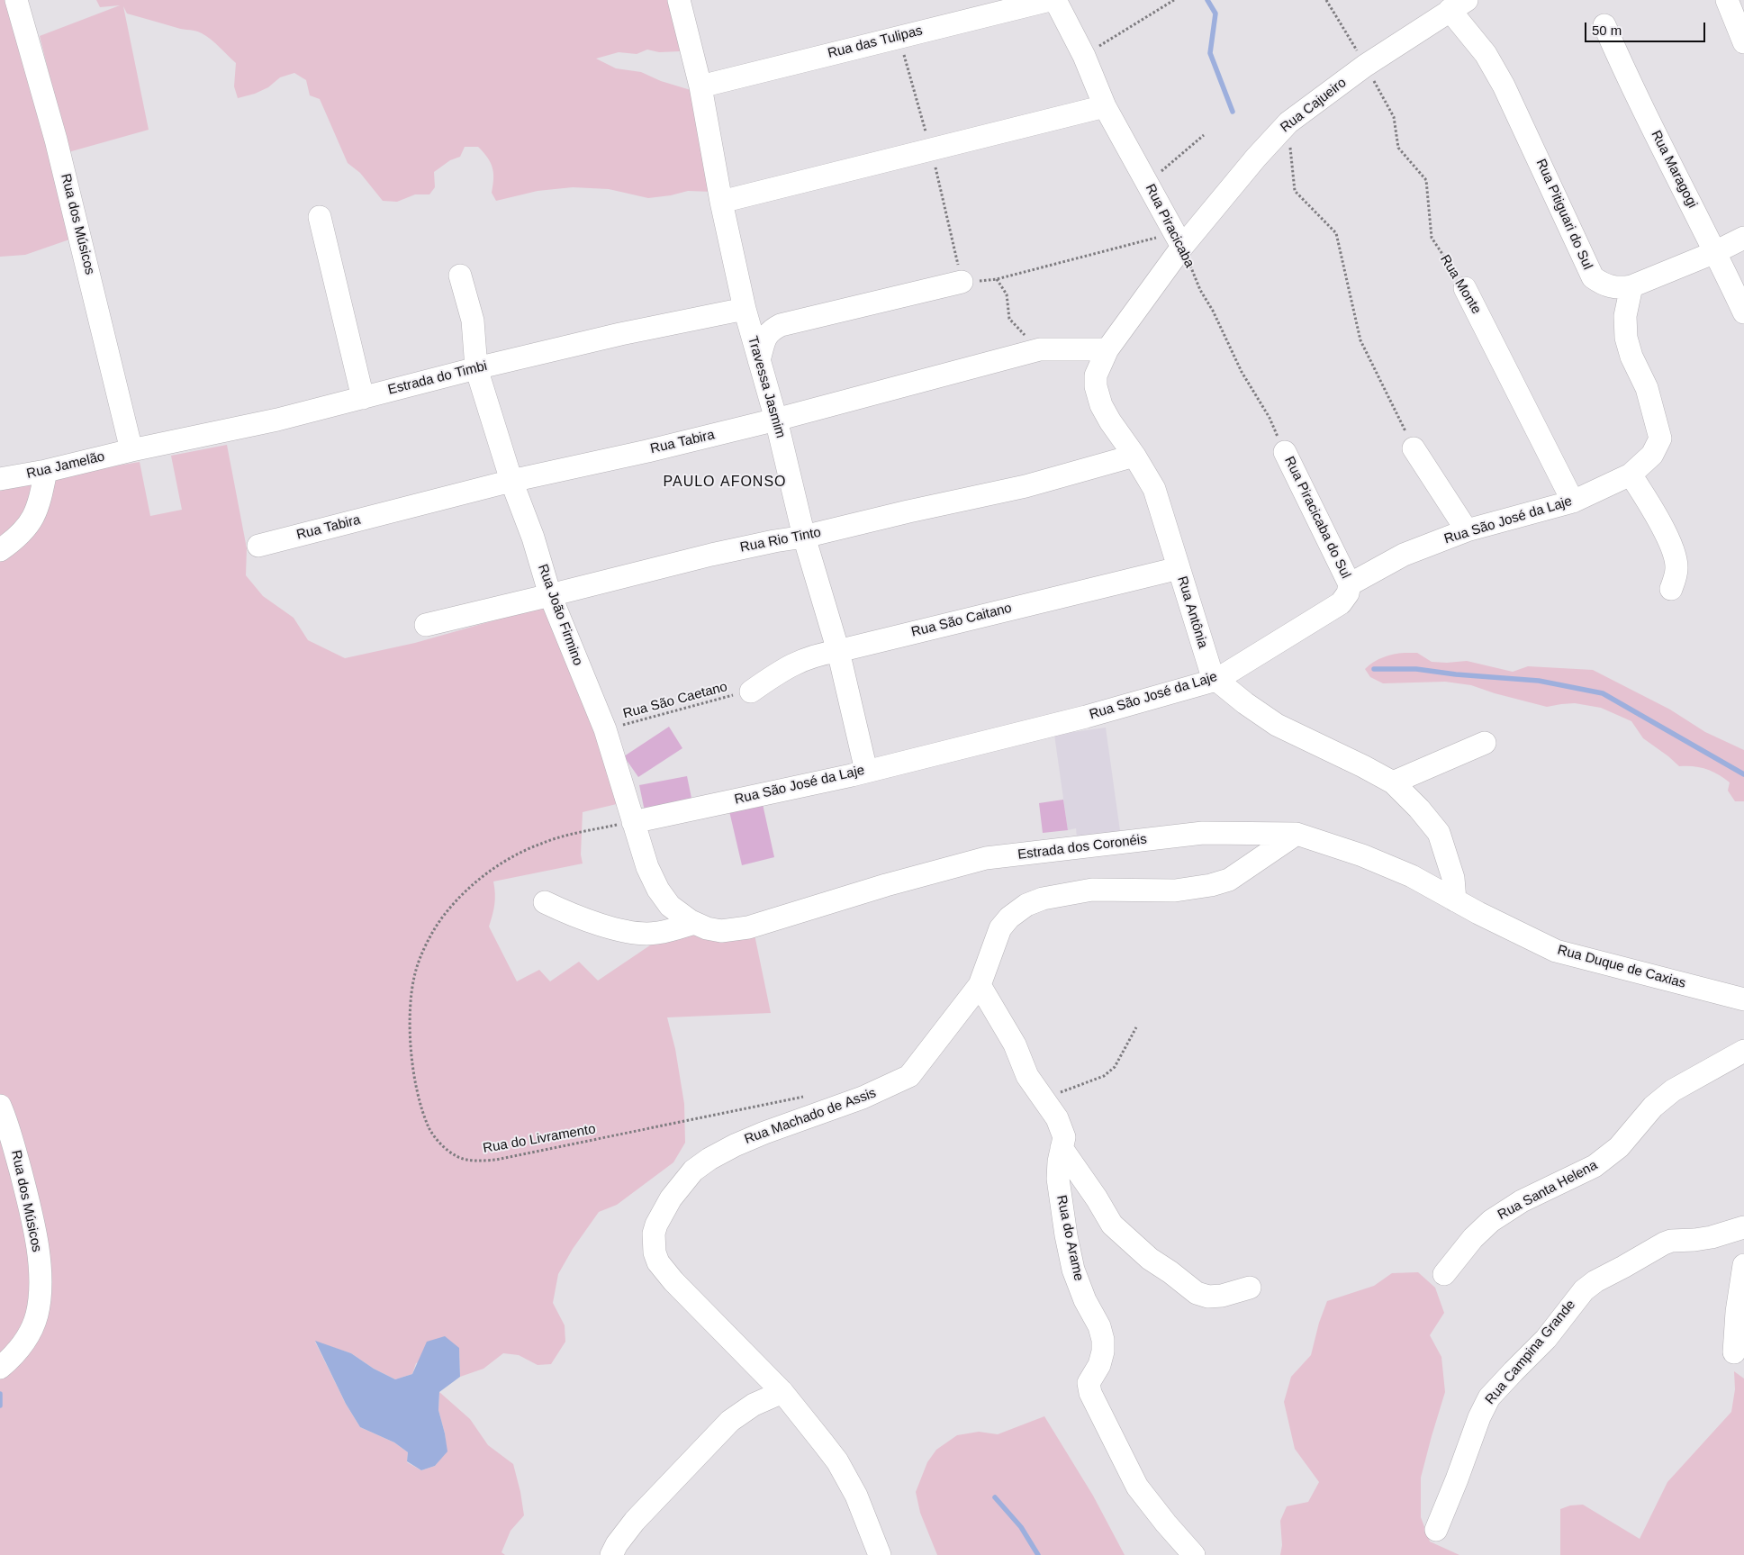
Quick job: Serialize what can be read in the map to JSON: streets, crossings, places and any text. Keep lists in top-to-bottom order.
{
  "streets": {
    "street": [
      "Rua das Tulipas",
      "Rua Cajueiro",
      "Rua Maragogi",
      "Rua Pitiguari do Sul",
      "Rua dos Músicos",
      "Rua Piracicaba",
      "Rua Monte",
      "Estrada do Timbi",
      "Travessa Jasmim",
      "Rua Tabira",
      "Rua Jamelão",
      "Rua Piracicaba do Sul",
      "Rua São José da Laje",
      "Rua Rio Tinto",
      "Rua Antônia",
      "Rua João Firmino",
      "Rua São Caitano",
      "Estrada dos Coronéis",
      "Rua Duque de Caxias",
      "Rua Machado de Assis",
      "Rua Santa Helena",
      "Rua do Arame",
      "Rua Campina Grande"
    ],
    "path": ["Rua São Caetano", "Rua do Livramento"]
  },
  "crossings": [
    ["Rua das Tulipas", "Travessa Jasmim"],
    ["Rua Cajueiro", "Rua Pitiguari do Sul"],
    ["Rua Cajueiro", "Rua Piracicaba"],
    ["Rua Cajueiro", "Rua Monte"],
    ["Rua Cajueiro", "Rua Antônia"],
    ["Rua dos Músicos", "Estrada do Timbi"],
    ["Rua dos Músicos", "Rua Jamelão"],
    ["Rua Piracicaba", "Rua Piracicaba do Sul"],
    ["Rua Piracicaba", "Rua Antônia"],
    ["Rua Monte", "Rua São José da Laje"],
    ["Estrada do Timbi", "Travessa Jasmim"],
    ["Estrada do Timbi", "Rua Jamelão"],
    ["Estrada do Timbi", "Rua João Firmino"],
    ["Travessa Jasmim", "Rua Tabira"],
    ["Travessa Jasmim", "Rua São José da Laje"],
    ["Travessa Jasmim", "Rua Rio Tinto"],
    ["Travessa Jasmim", "Rua São Caitano"],
    ["Rua Tabira", "Rua Antônia"],
    ["Rua Tabira", "Rua João Firmino"],
    ["Rua Piracicaba do Sul", "Rua São José da Laje"],
    ["Rua São José da Laje", "Rua Antônia"],
    ["Rua São José da Laje", "Rua João Firmino"],
    ["Rua São José da Laje", "Rua do Livramento"],
    ["Rua Rio Tinto", "Rua Antônia"],
    ["Rua Rio Tinto", "Rua João Firmino"],
    ["Rua Antônia", "Rua São Caitano"],
    ["Rua Antônia", "Estrada dos Coronéis"],
    ["Rua Antônia", "Rua Duque de Caxias"],
    ["Rua João Firmino", "Rua São Caetano"],
    ["Rua João Firmino", "Estrada dos Coronéis"],
    ["Rua João Firmino", "Rua do Livramento"],
    ["Rua São Caitano", "Rua São Caetano"],
    ["Estrada dos Coronéis", "Rua Duque de Caxias"],
    ["Estrada dos Coronéis", "Rua Machado de Assis"],
    ["Rua Machado de Assis", "Rua do Arame"]
  ],
  "districts": ["PAULO AFONSO"],
  "scale_bar": "50 m"
}
